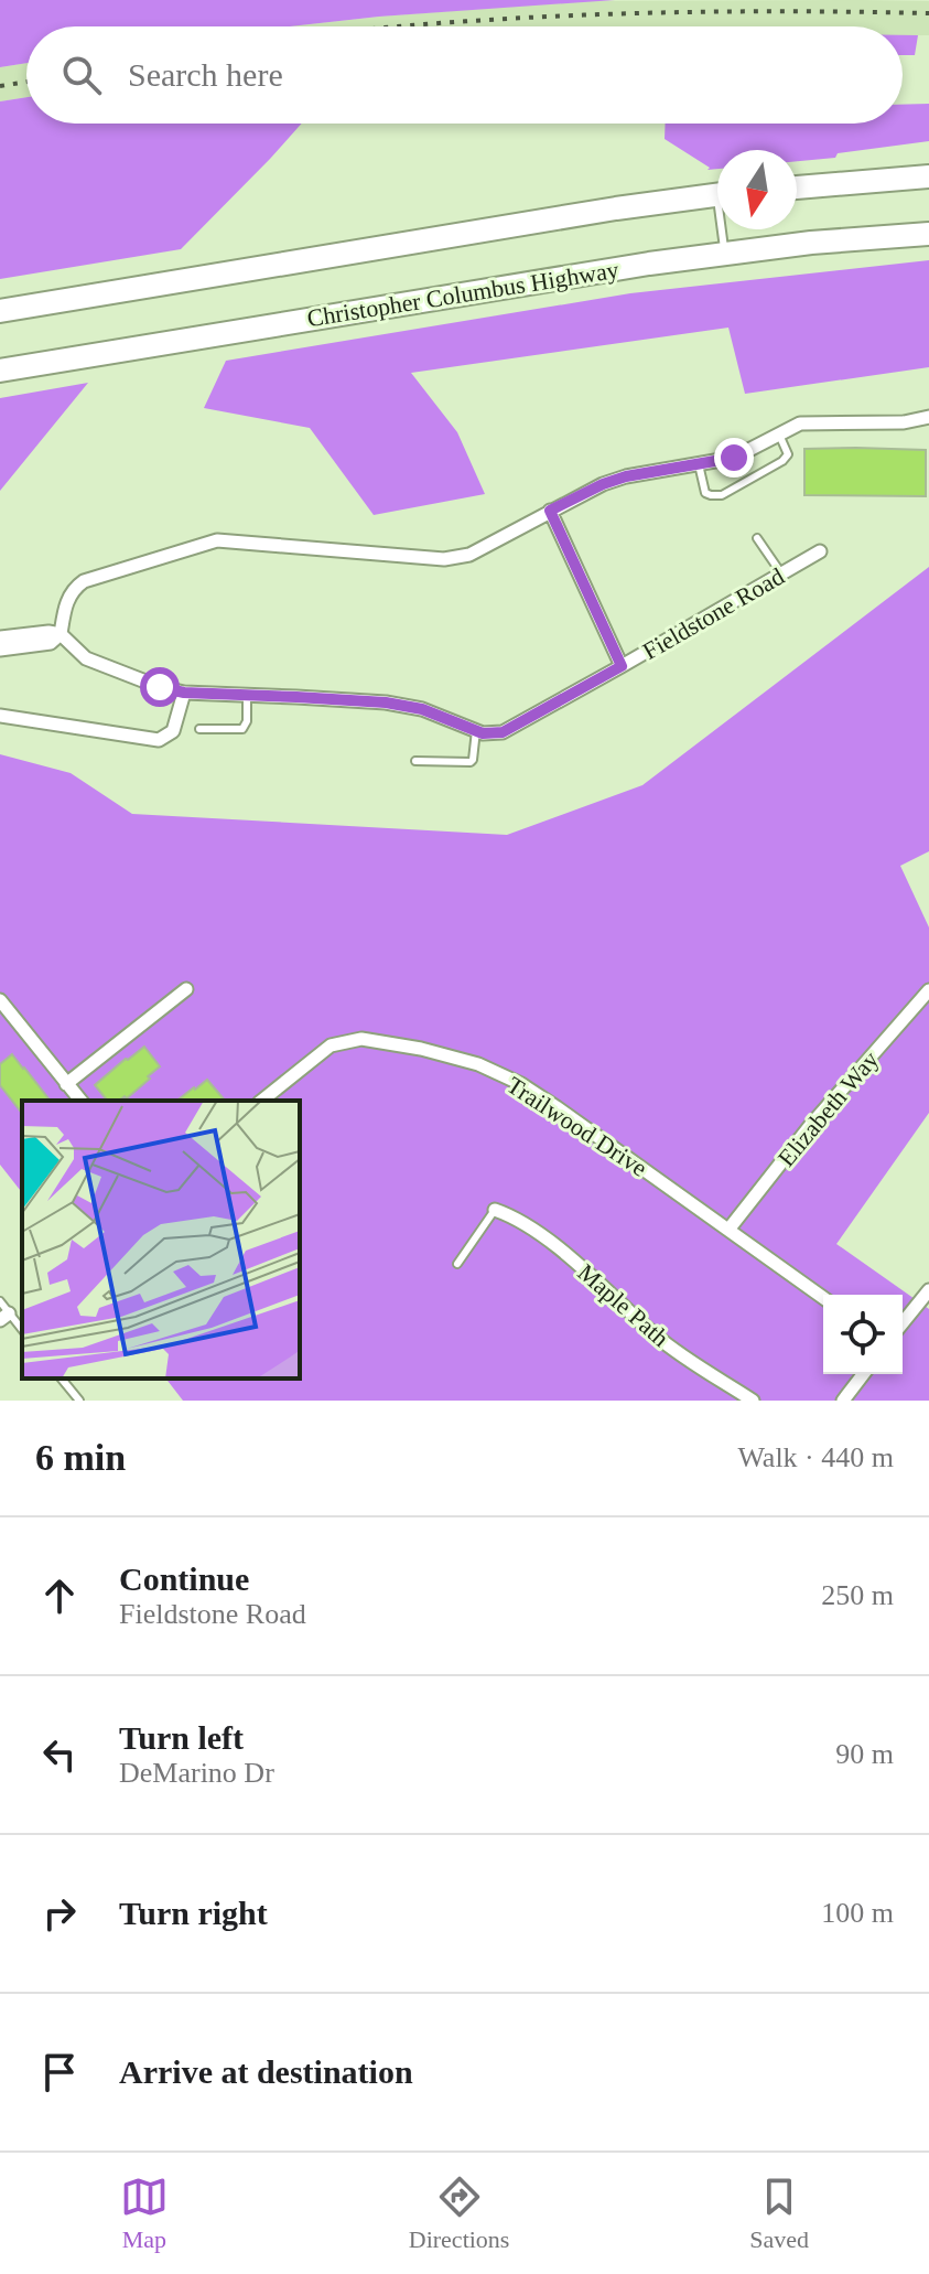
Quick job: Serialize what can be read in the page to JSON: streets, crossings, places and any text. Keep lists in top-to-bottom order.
{
  "streets": {
    "highway": ["Christopher Columbus Highway"],
    "street": [
      "Fieldstone Road",
      "Elizabeth Way",
      "Trailwood Drive",
      "Maple Path"
    ]
  },
  "crossings": [
    ["Elizabeth Way", "Trailwood Drive"]
  ],
  "north": "bottom",
  "page": {
    "search": "Search here",
    "heading": ["6 min", "Walk · 440 m"],
    "list": [
      ["Continue", "Fieldstone Road", "250 m"],
      ["Turn left", "DeMarino Dr", "90 m"],
      ["Turn right", "100 m"],
      "Arrive at destination"
    ],
    "nav": ["Map", "Directions", "Saved"]
  }
}
